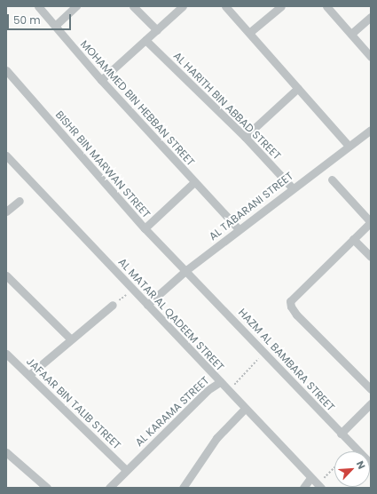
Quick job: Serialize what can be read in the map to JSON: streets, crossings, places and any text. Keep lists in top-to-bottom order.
{
  "streets": {
    "street": [
      "MOHAMMED BIN HEBBAN STREET",
      "AL HARITH BIN ABBAD STREET",
      "BISHR BIN MARWAN STREET",
      "AL TABARANI STREET",
      "AL MATAR AL QADEEM STREET",
      "HAZM AL BAMBARA STREET",
      "JAFAAR BIN TALIB STREET",
      "AL KARAMA STREET"
    ]
  },
  "crossings": [
    ["MOHAMMED BIN HEBBAN STREET", "BISHR BIN MARWAN STREET"],
    ["MOHAMMED BIN HEBBAN STREET", "AL TABARANI STREET"],
    ["AL HARITH BIN ABBAD STREET", "AL TABARANI STREET"],
    ["BISHR BIN MARWAN STREET", "AL TABARANI STREET"],
    ["BISHR BIN MARWAN STREET", "HAZM AL BAMBARA STREET"],
    ["AL TABARANI STREET", "AL MATAR AL QADEEM STREET"],
    ["AL TABARANI STREET", "HAZM AL BAMBARA STREET"],
    ["AL MATAR AL QADEEM STREET", "AL KARAMA STREET"],
    ["JAFAAR BIN TALIB STREET", "AL KARAMA STREET"]
  ],
  "scale_bar": "50 m",
  "north": "top right"
}
